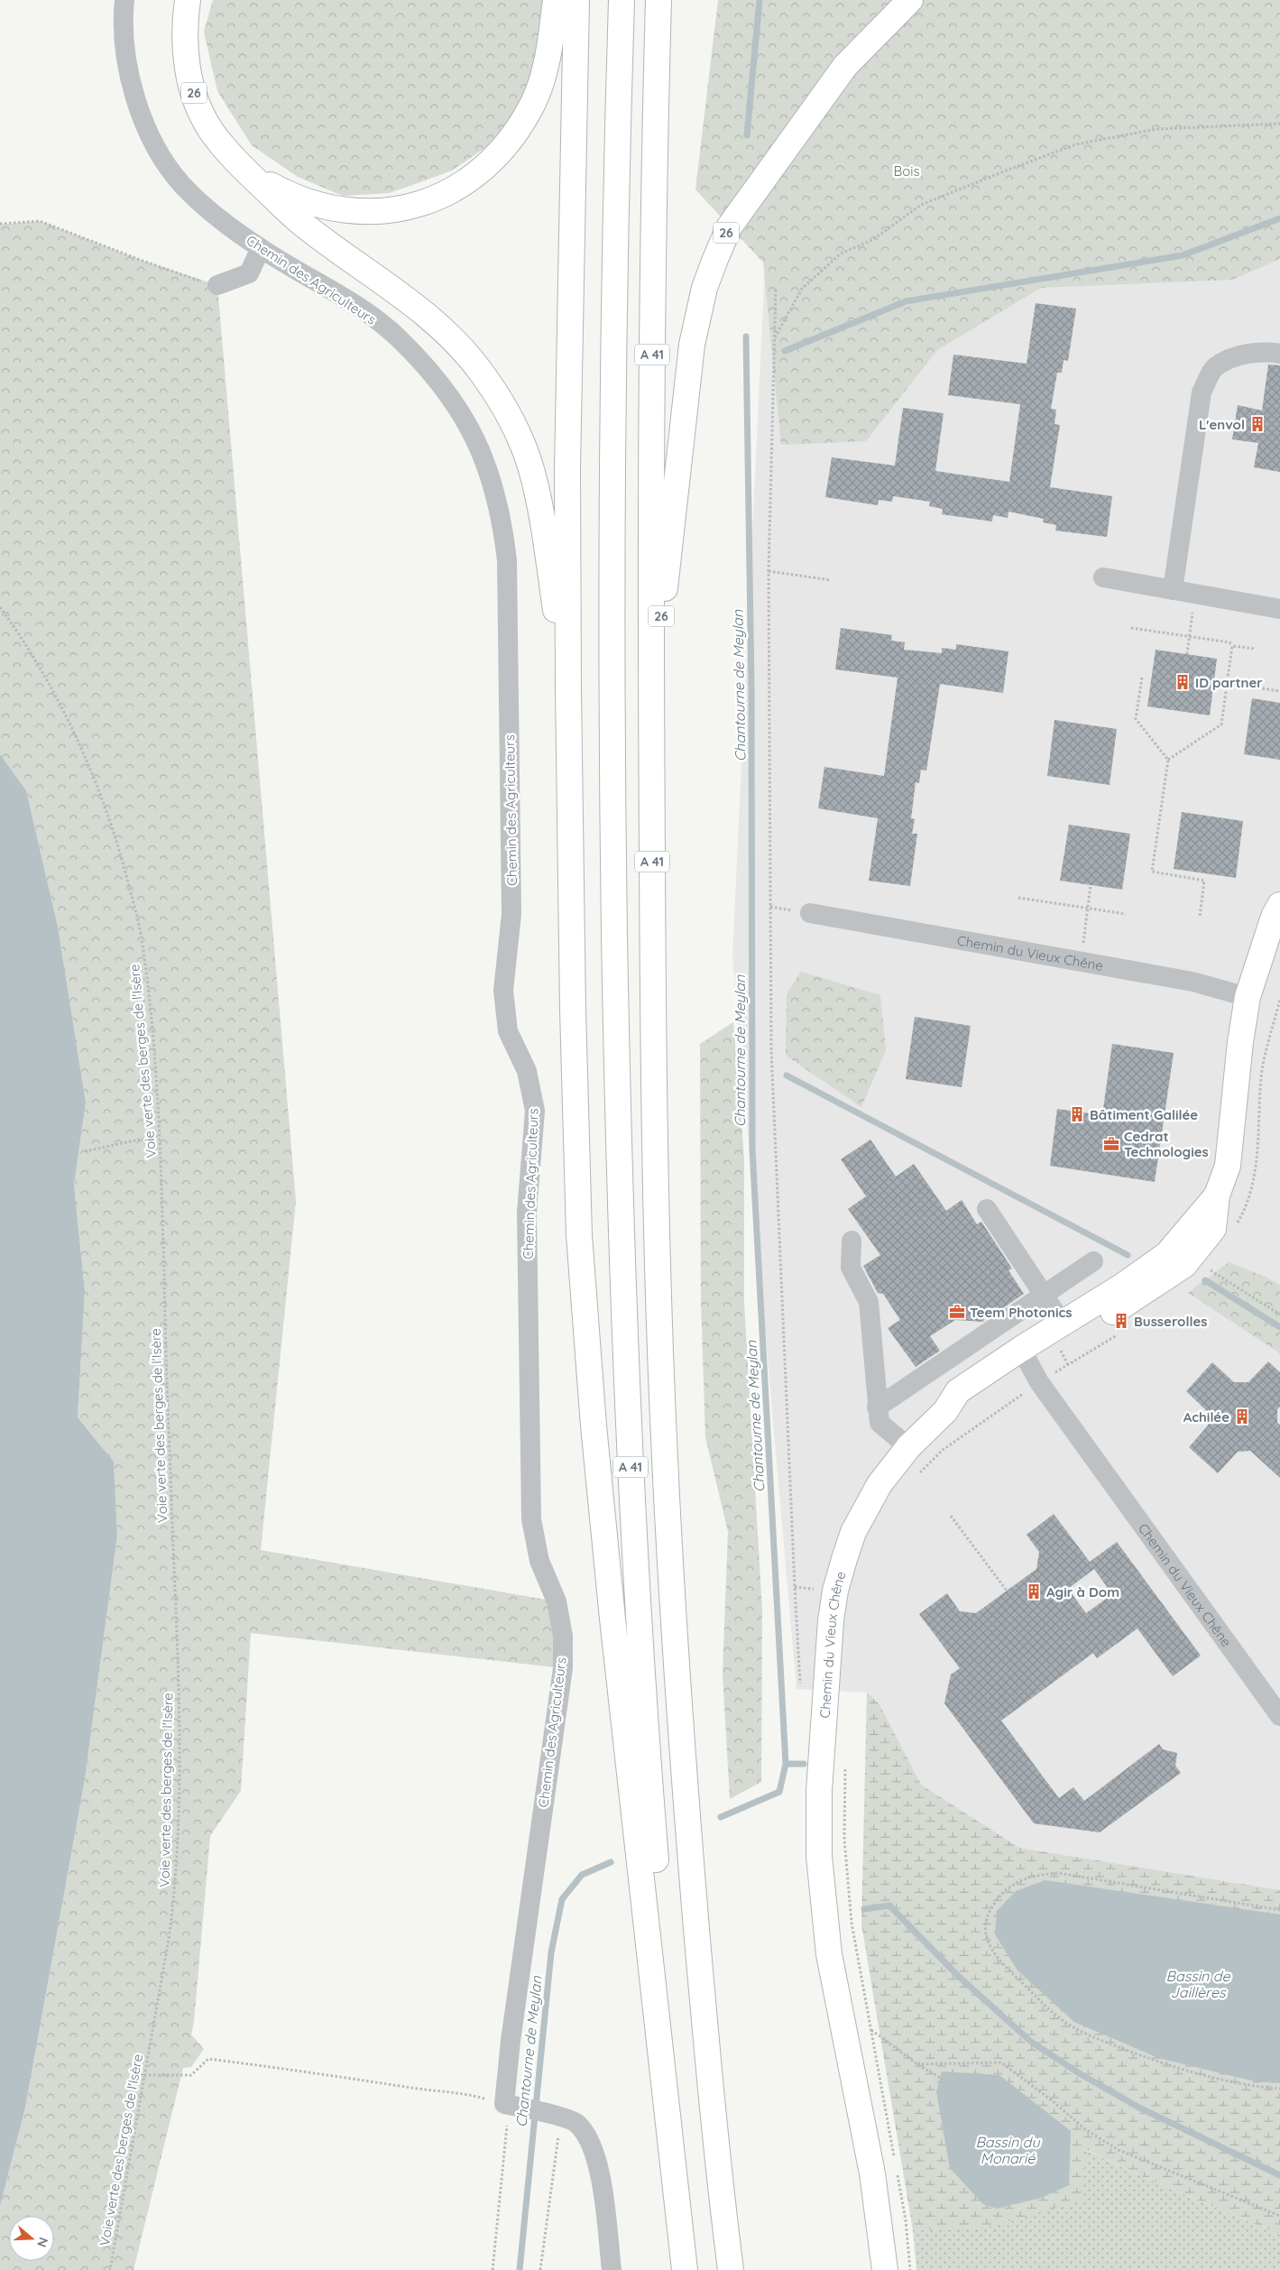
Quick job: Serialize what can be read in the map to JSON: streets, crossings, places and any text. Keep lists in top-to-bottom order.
{
  "streets": {
    "main road": ["26", "A 41", "Chemin du Vieux Chêne"],
    "street": ["Chemin des Agriculteurs"],
    "path": ["Voie verte des berges de l'Isère"]
  },
  "crossings": [
    ["26", "A 41"]
  ],
  "water": ["Chantourne de Meylan", "Bassin de Jaillères", "Bassin du Monarié"],
  "parks": ["Bois"],
  "places": {
    "building": [
      "L'envol",
      "ID partner",
      "Bâtiment Galilée",
      "Busserolles",
      "Achilée",
      "Agir à Dom"
    ],
    "office": ["Cedrat Technologies", "Teem Photonics"]
  },
  "north": "right"
}
